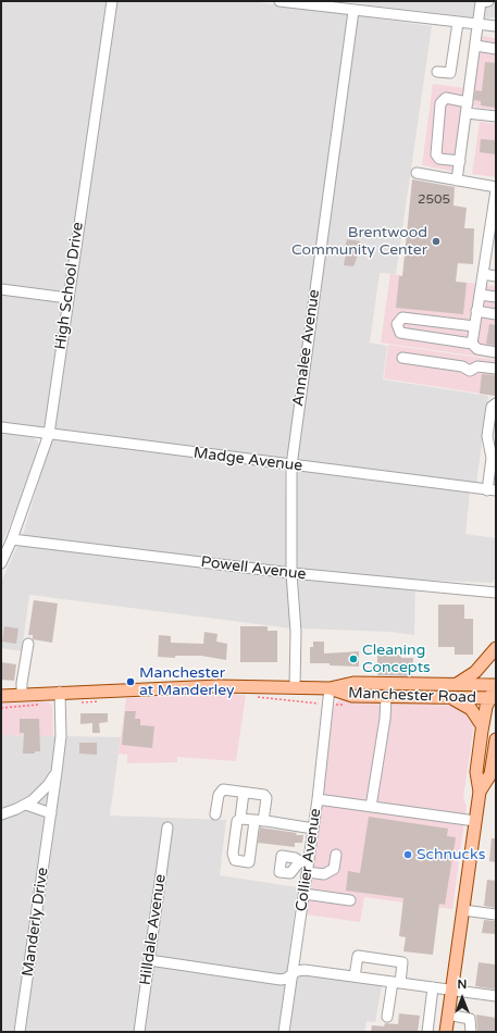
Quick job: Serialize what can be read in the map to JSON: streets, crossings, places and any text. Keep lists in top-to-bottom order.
{
  "streets": {
    "main road": ["Manchester Road"],
    "street": [
      "High School Drive",
      "Annalee Avenue",
      "Madge Avenue",
      "Powell Avenue",
      "Collier Avenue",
      "Manderly Drive",
      "Hilldale Avenue"
    ]
  },
  "crossings": [
    ["High School Drive", "Madge Avenue"],
    ["High School Drive", "Powell Avenue"],
    ["Annalee Avenue", "Madge Avenue"],
    ["Annalee Avenue", "Powell Avenue"],
    ["Annalee Avenue", "Manchester Road"],
    ["Manchester Road", "Collier Avenue"],
    ["Manchester Road", "Manderly Drive"]
  ],
  "places": [
    "Brentwood Community Center",
    "Cleaning Concepts",
    "Manchester at Manderley",
    "Schnucks"
  ],
  "house_numbers": ["2505"],
  "north": "top"
}
